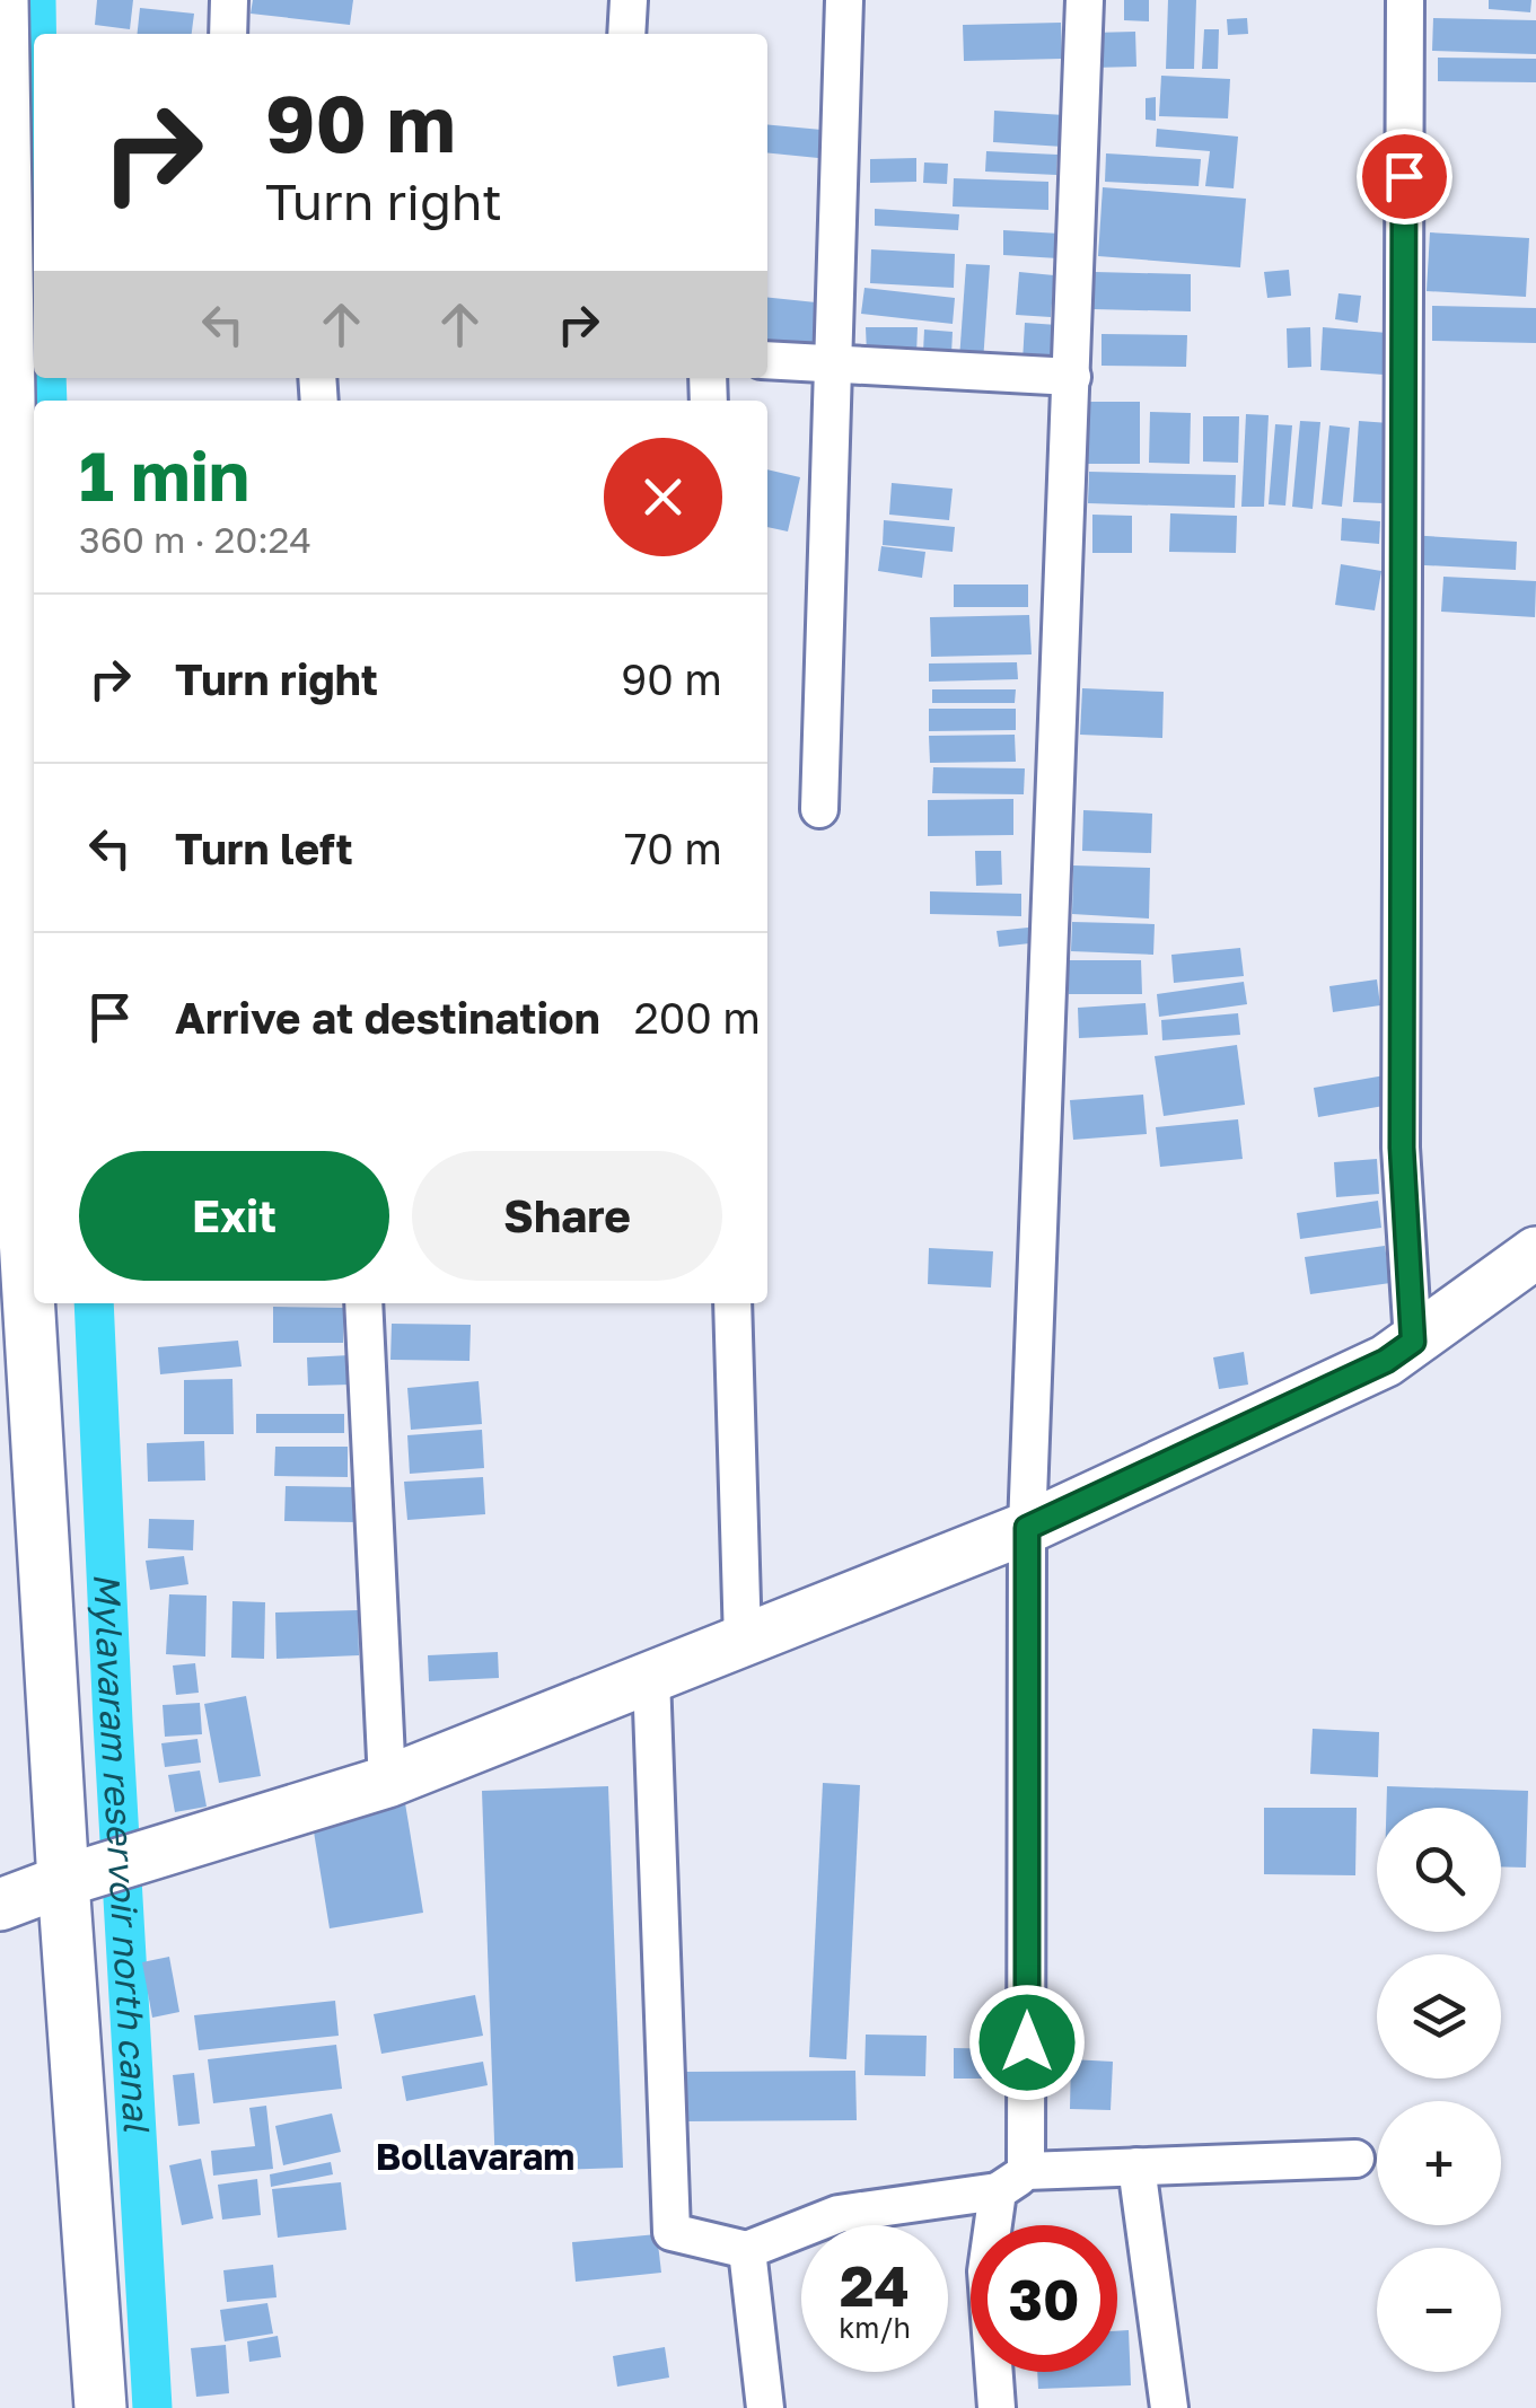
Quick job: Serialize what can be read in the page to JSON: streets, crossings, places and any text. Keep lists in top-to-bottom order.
{
  "districts": ["Bollavaram"],
  "water": ["Mylavaram reservoir north canal"],
  "page": {
    "turn": ["90 m", "Turn right"],
    "heading": ["1 min", "360 m · 20:24"],
    "list": [
      {
        "name": "Turn right",
        "value": "90 m"
      },
      {
        "name": "Turn left",
        "value": "70 m"
      },
      {
        "name": "Arrive at destination",
        "value": "200 m"
      }
    ],
    "buttons": ["Exit", "Share"],
    "map_buttons": ["+", "−"],
    "speed": "24 km/h",
    "limit": "30"
  }
}
